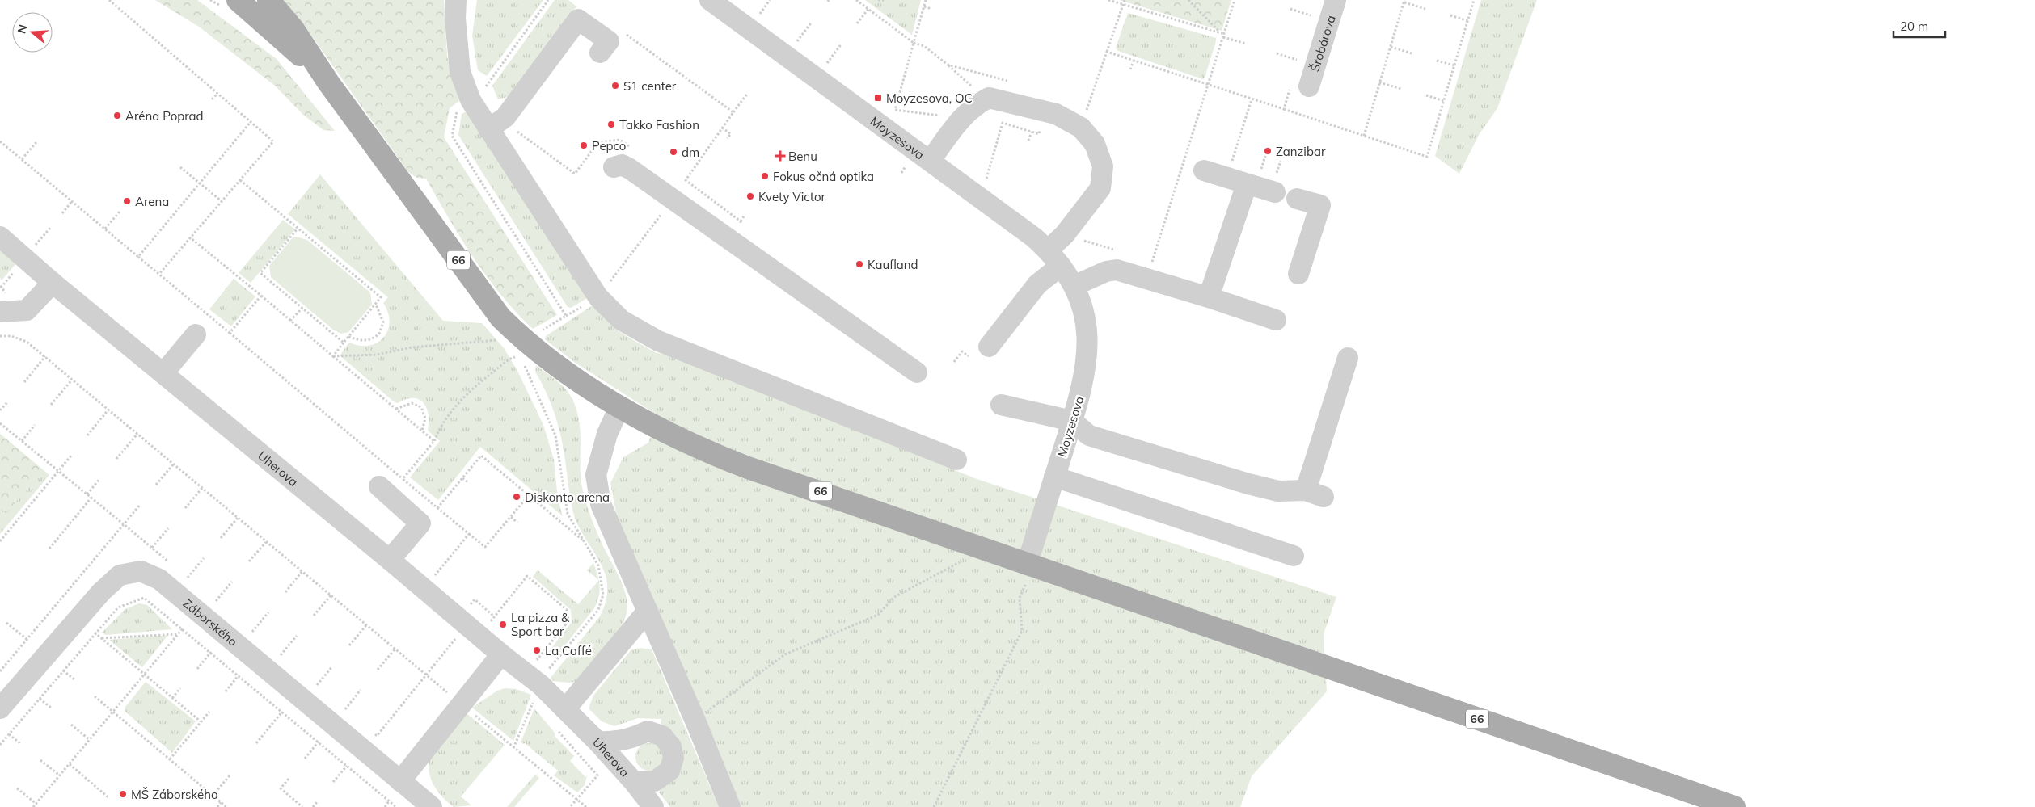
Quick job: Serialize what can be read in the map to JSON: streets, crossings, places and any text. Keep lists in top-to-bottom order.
{
  "streets": {
    "main road": ["66"],
    "street": [
      "Šrobárova",
      "Moyzesova",
      "Uherova",
      "Záborského"
    ]
  },
  "crossings": [
    ["Moyzesova", "66"]
  ],
  "places": {
    "other": [
      "S1 center",
      "Aréna Poprad",
      "Takko Fashion",
      "Pepco",
      "Zanzibar",
      "dm",
      "Fokus očná optika",
      "Kvety Victor",
      "Arena",
      "Kaufland",
      "Diskonto arena",
      "La pizza & Sport bar",
      "La Caffé",
      "MŠ Záborského"
    ],
    "transit": ["Moyzesova, OC"],
    "health": ["Benu"]
  },
  "scale_bar": "20 m",
  "north": "left"
}
